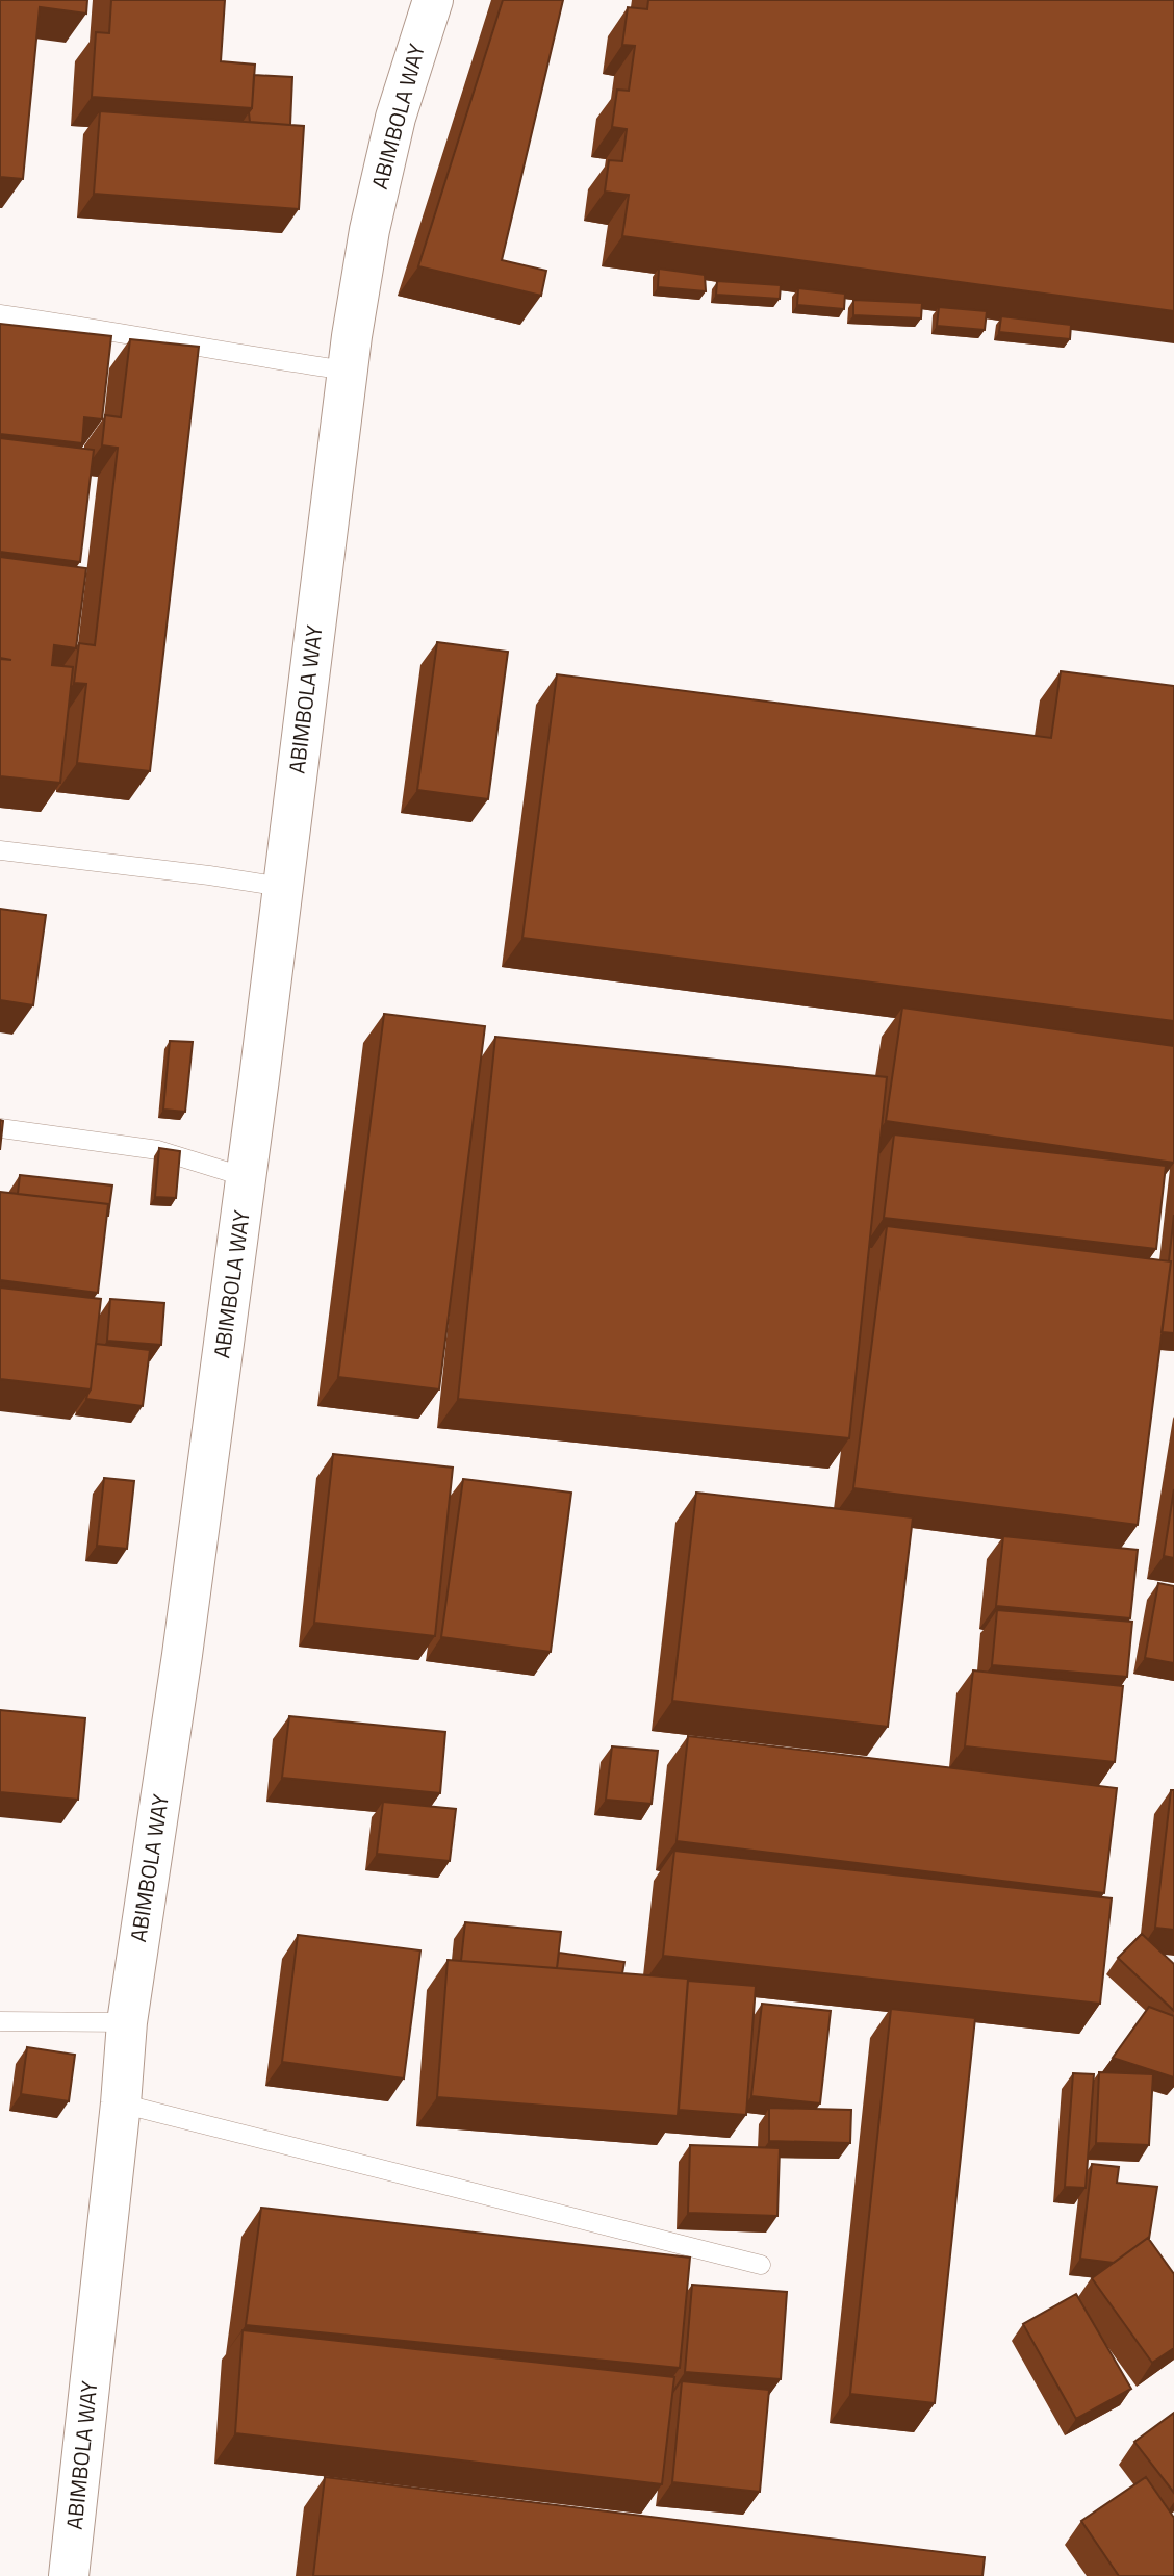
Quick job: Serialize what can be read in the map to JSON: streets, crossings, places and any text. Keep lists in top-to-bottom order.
{
  "streets": {
    "street": ["ABIMBOLA WAY"]
  }
}
